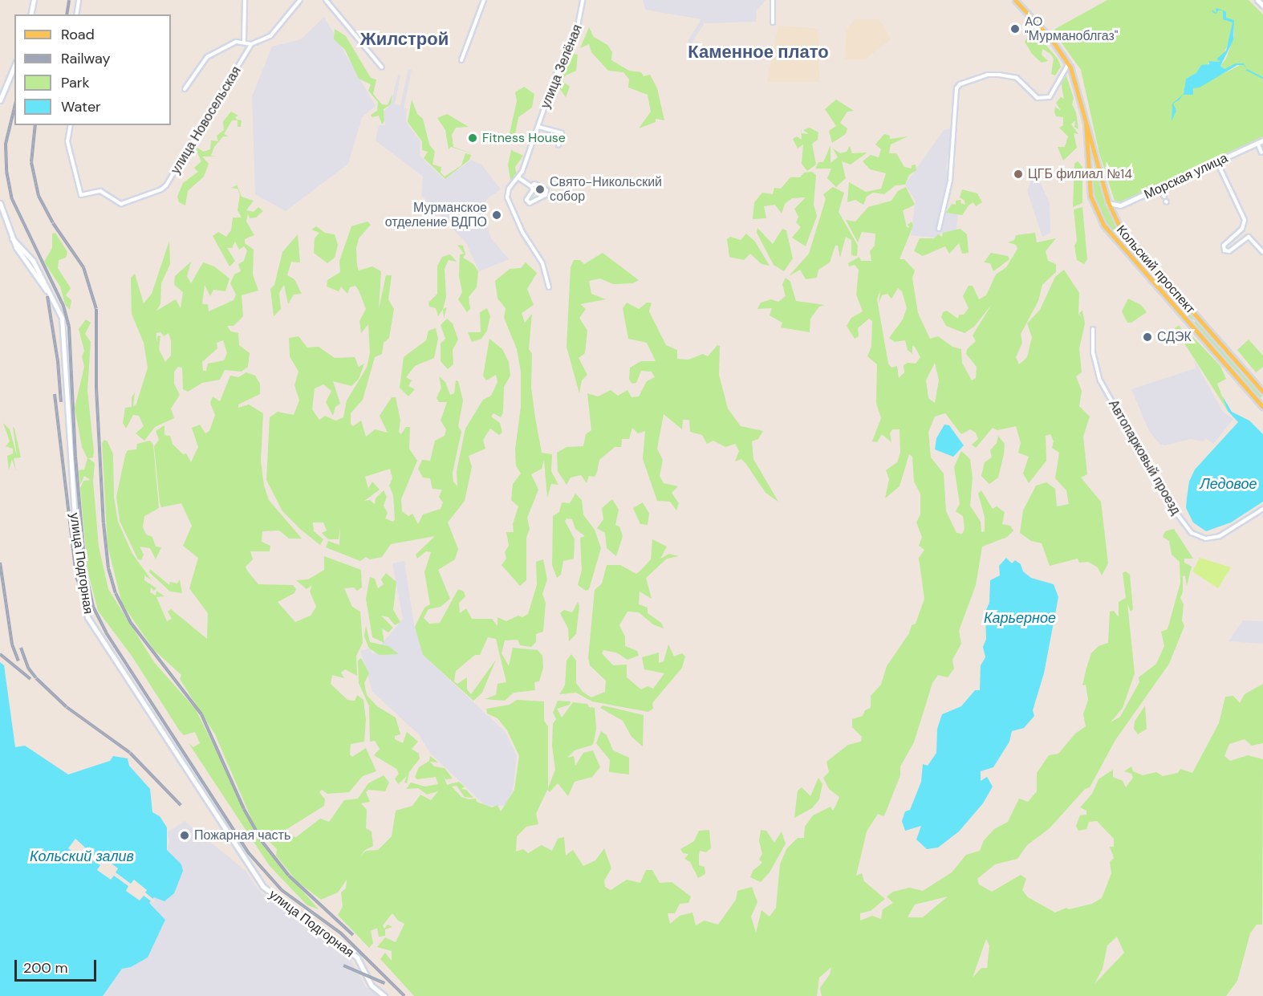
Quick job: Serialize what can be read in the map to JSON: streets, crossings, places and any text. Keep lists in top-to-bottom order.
{
  "streets": {
    "main road": ["Морская улица", "Кольский проспект", "улица Подгорная"],
    "street": ["улица Зелёная", "улица Новосельская", "Автопарковый проезд"]
  },
  "districts": ["Жилстрой", "Каменное плато"],
  "water": ["Ледовое", "Карьерное", "Кольский залив"],
  "places": [
    "AO \"Мурманоблгаз\"",
    "Fitness House",
    "ЦГБ филиал №14",
    "Свято-Никольский собор",
    "Мурманское отделение ВДПО",
    "СДЭК",
    "Пожарная часть"
  ],
  "legend": [
    "Road",
    "Railway",
    "Park",
    "Water"
  ],
  "scale_bar": "200 m"
}
